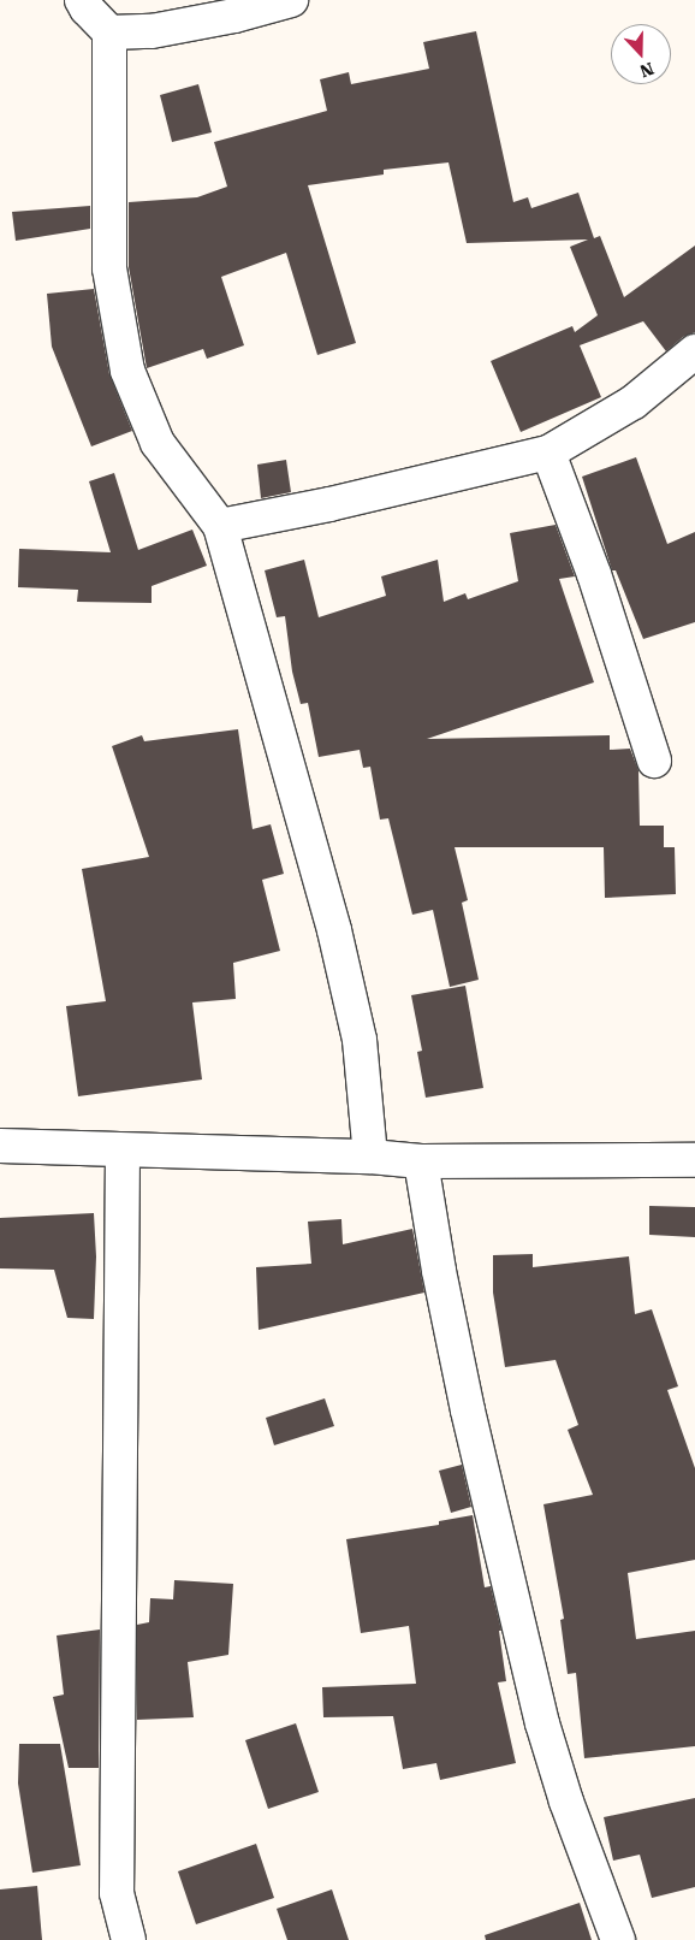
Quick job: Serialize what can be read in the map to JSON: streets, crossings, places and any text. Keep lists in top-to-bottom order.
{
  "north": "bottom"
}
